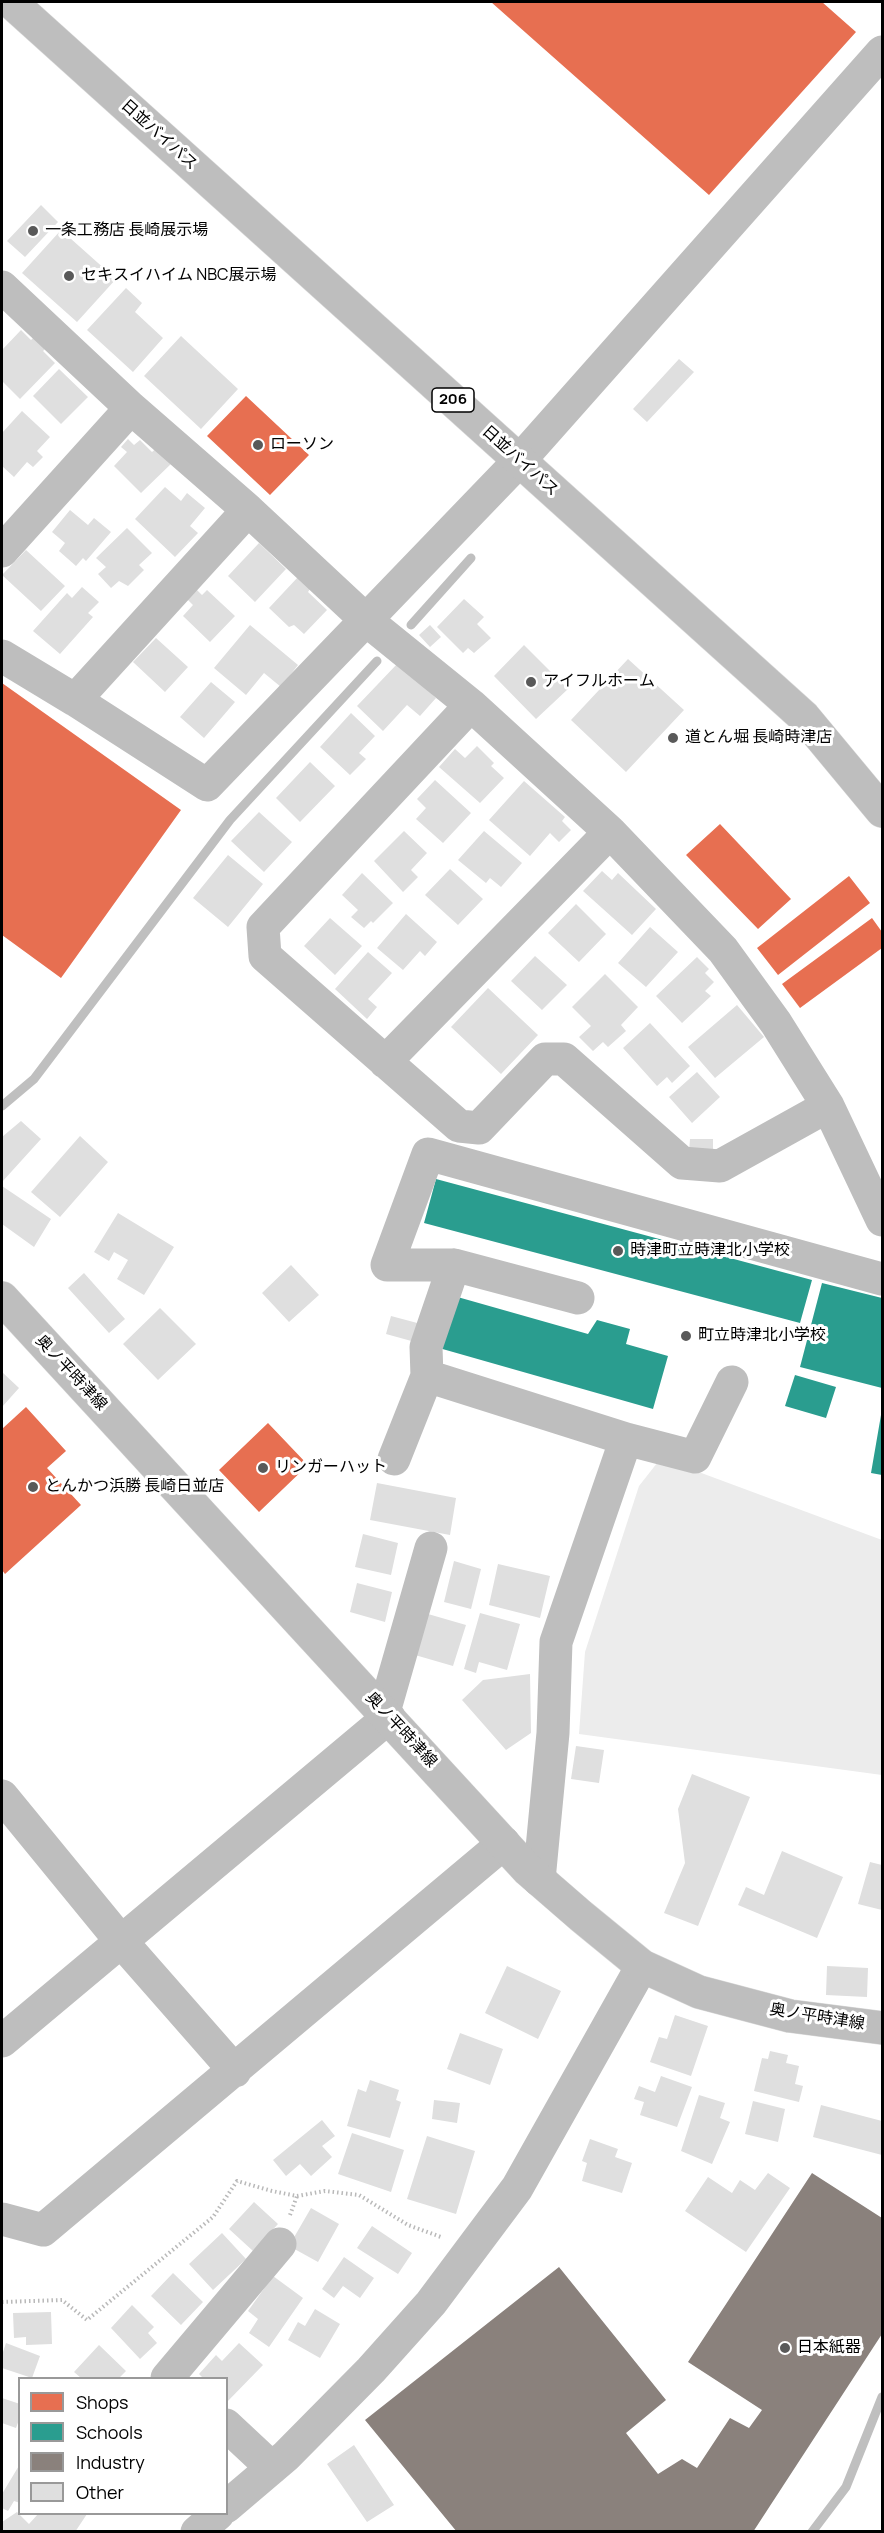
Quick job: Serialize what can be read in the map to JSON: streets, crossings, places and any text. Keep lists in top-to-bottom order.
{
  "streets": {
    "main road": ["日並バイパス", "206", "奥ノ平時津線"]
  },
  "places": [
    "一条工務店 長崎展示場",
    "セキスイハイム NBC展示場",
    "ローソン",
    "アイフルホーム",
    "道とん堀 長崎時津店",
    "時津町立時津北小学校",
    "町立時津北小学校",
    "リンガーハット",
    "とんかつ浜勝 長崎日並店",
    "日本紙器"
  ],
  "legend": [
    "Shops",
    "Schools",
    "Industry",
    "Other"
  ]
}
